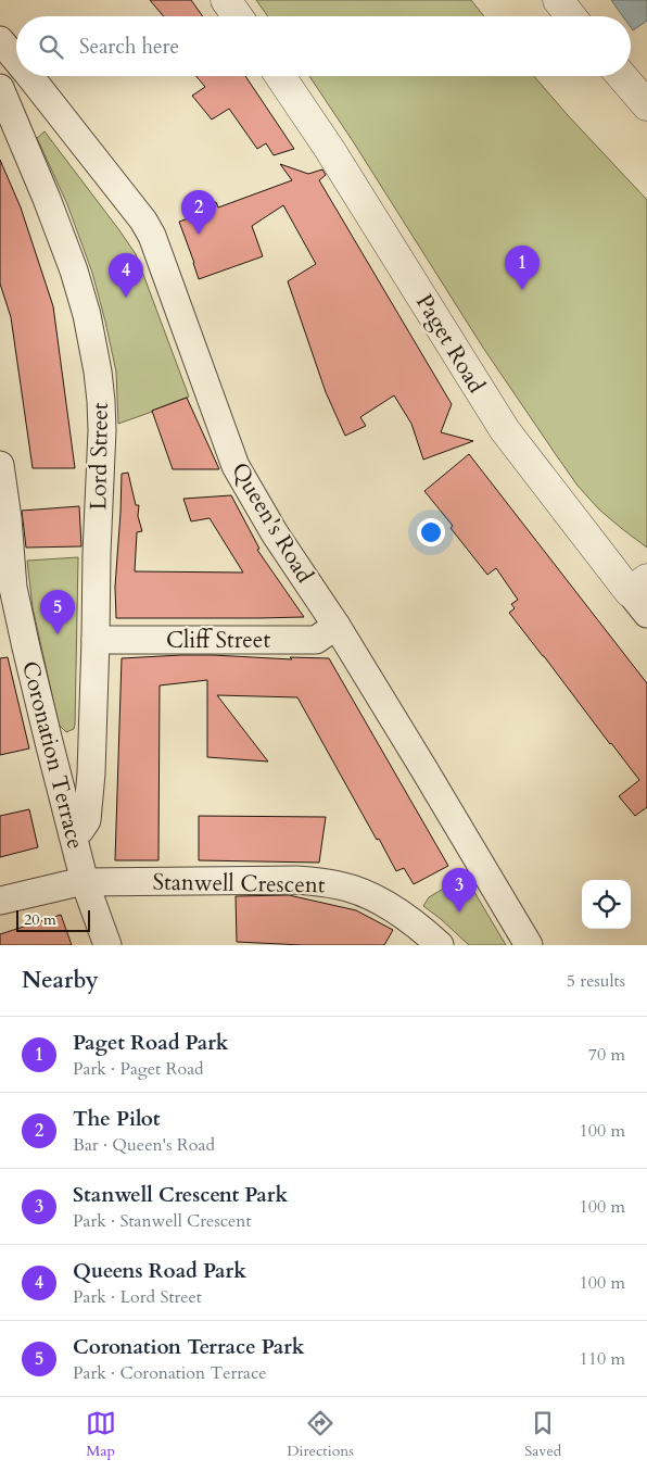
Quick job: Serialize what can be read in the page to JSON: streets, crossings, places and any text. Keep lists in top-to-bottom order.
{
  "streets": {
    "street": [
      "Paget Road",
      "Lord Street",
      "Queen's Road",
      "Cliff Street",
      "Coronation Terrace",
      "Stanwell Crescent"
    ]
  },
  "crossings": [
    ["Lord Street", "Cliff Street"],
    ["Lord Street", "Coronation Terrace"],
    ["Queen's Road", "Cliff Street"],
    ["Coronation Terrace", "Stanwell Crescent"]
  ],
  "scale_bar": "20 m",
  "page": {
    "search": "Search here",
    "pins": [
      "2",
      "1",
      "4",
      "5",
      "3"
    ],
    "scale": "20 m",
    "heading": ["Nearby", "5 results"],
    "list": [
      {
        "mark": "1",
        "name": "Paget Road Park",
        "note": "Park · Paget Road",
        "value": "70 m"
      },
      {
        "mark": "2",
        "name": "The Pilot",
        "note": "Bar · Queen's Road",
        "value": "100 m"
      },
      {
        "mark": "3",
        "name": "Stanwell Crescent Park",
        "note": "Park · Stanwell Crescent",
        "value": "100 m"
      },
      {
        "mark": "4",
        "name": "Queens Road Park",
        "note": "Park · Lord Street",
        "value": "100 m"
      },
      {
        "mark": "5",
        "name": "Coronation Terrace Park",
        "note": "Park · Coronation Terrace",
        "value": "110 m"
      }
    ],
    "nav": ["Map", "Directions", "Saved"]
  }
}
